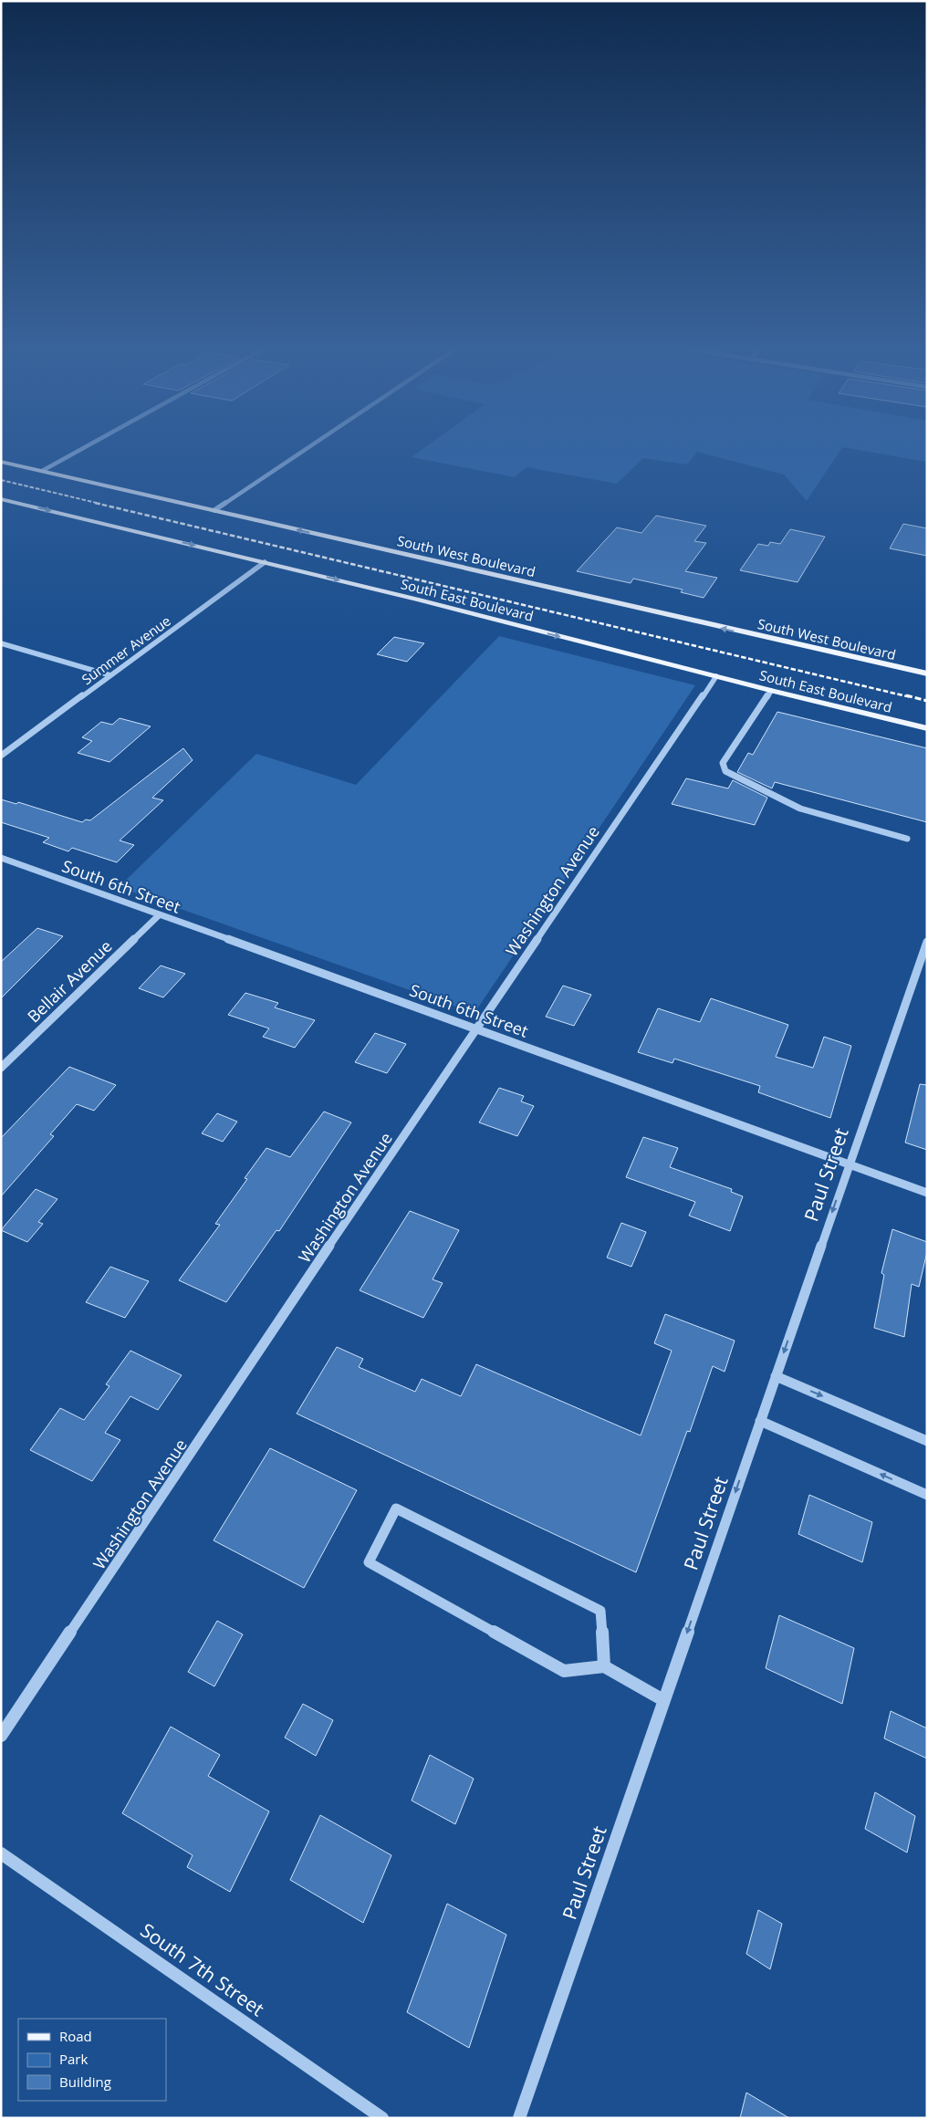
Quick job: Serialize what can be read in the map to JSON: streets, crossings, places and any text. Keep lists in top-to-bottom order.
{
  "streets": {
    "main road": ["South West Boulevard", "South East Boulevard"],
    "street": [
      "Summer Avenue",
      "South 6th Street",
      "Washington Avenue",
      "Bellair Avenue",
      "Paul Street",
      "South 7th Street"
    ]
  },
  "crossings": [
    ["South East Boulevard", "Summer Avenue"],
    ["South East Boulevard", "Washington Avenue"],
    ["South 6th Street", "Washington Avenue"],
    ["South 6th Street", "Bellair Avenue"],
    ["South 6th Street", "Paul Street"]
  ],
  "one_way": ["South West Boulevard", "South East Boulevard", "Paul Street"],
  "legend": ["Road", "Park", "Building"]
}
